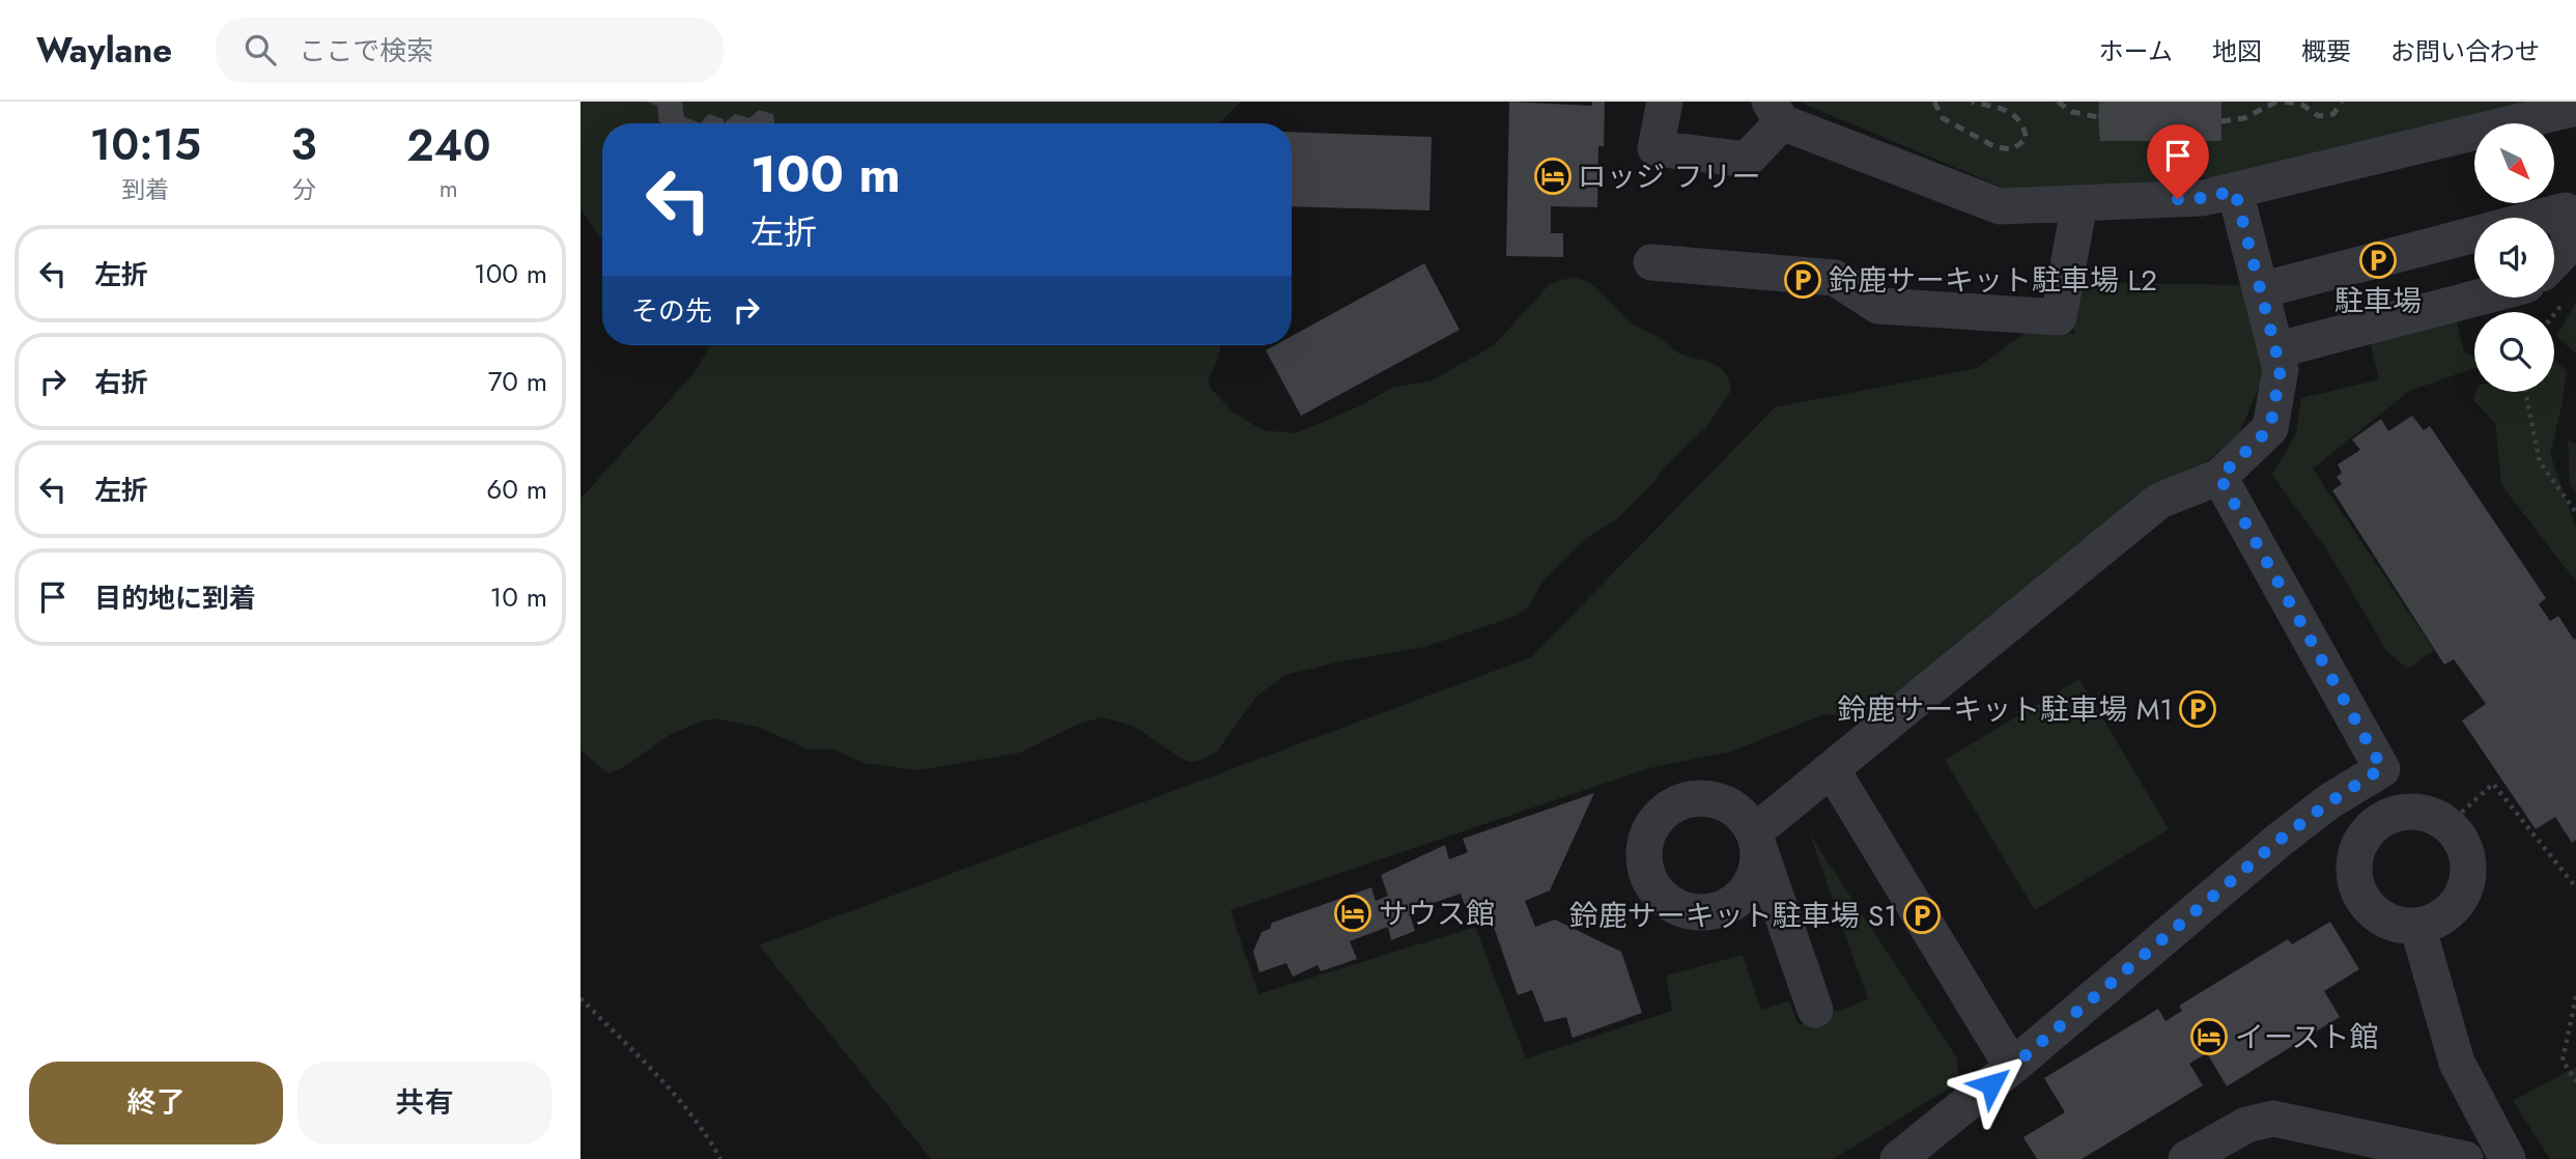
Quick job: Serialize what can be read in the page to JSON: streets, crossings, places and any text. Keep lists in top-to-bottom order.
{
  "places": {
    "hotel": ["ロッジ フリー", "サウス館", "イースト館"],
    "parking": [
      "駐車場",
      "鈴鹿サーキット駐車場 L2",
      "鈴鹿サーキット駐車場 M1",
      "鈴鹿サーキット駐車場 S1"
    ]
  },
  "north": "bottom right",
  "page": {
    "header": "Waylane",
    "search": "ここで検索",
    "nav": [
      "ホーム",
      "地図",
      "概要",
      "お問い合わせ"
    ],
    "eta": [
      "10:15",
      "到着",
      "3",
      "分",
      "240",
      "m"
    ],
    "turn": ["100 m", "左折"],
    "list": [
      {
        "name": "左折",
        "value": "100 m"
      },
      {
        "name": "右折",
        "value": "70 m"
      },
      {
        "name": "左折",
        "value": "60 m"
      },
      {
        "name": "目的地に到着",
        "value": "10 m"
      }
    ],
    "then": "その先",
    "buttons": ["終了", "共有"]
  }
}
